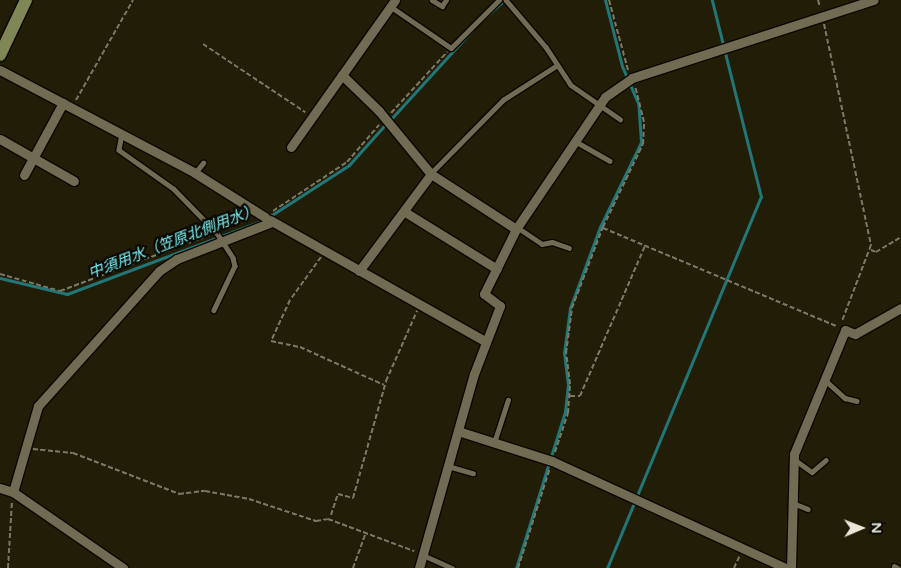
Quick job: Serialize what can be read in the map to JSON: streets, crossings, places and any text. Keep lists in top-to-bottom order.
{
  "water": ["中須用水（笠原北側用水）"],
  "north": "right"
}
